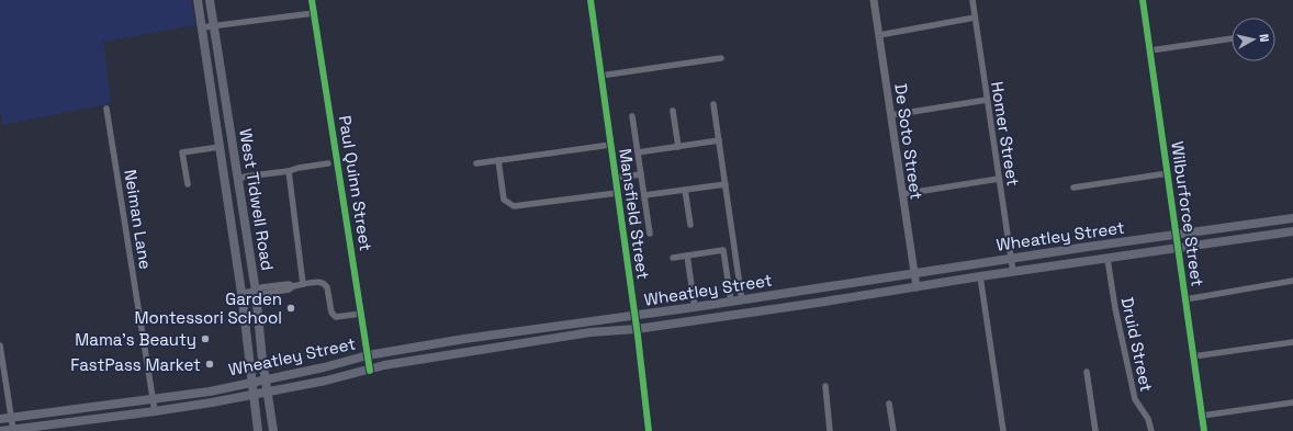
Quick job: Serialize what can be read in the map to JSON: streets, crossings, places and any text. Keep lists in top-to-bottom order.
{
  "streets": {
    "main road": ["West Tidwell Road", "Wheatley Street"],
    "street": [
      "Homer Street",
      "De Soto Street",
      "Paul Quinn Street",
      "Mansfield Street",
      "Wilburforce Street",
      "Neiman Lane",
      "Druid Street"
    ]
  },
  "crossings": [
    ["Homer Street", "Wheatley Street"],
    ["De Soto Street", "Wheatley Street"],
    ["Paul Quinn Street", "Wheatley Street"],
    ["West Tidwell Road", "Wheatley Street"],
    ["Mansfield Street", "Wheatley Street"],
    ["Wilburforce Street", "Wheatley Street"],
    ["Neiman Lane", "Wheatley Street"],
    ["Wheatley Street", "Druid Street"]
  ],
  "places": ["Garden Montessori School", "Mama's Beauty", "FastPass Market"],
  "north": "right"
}
